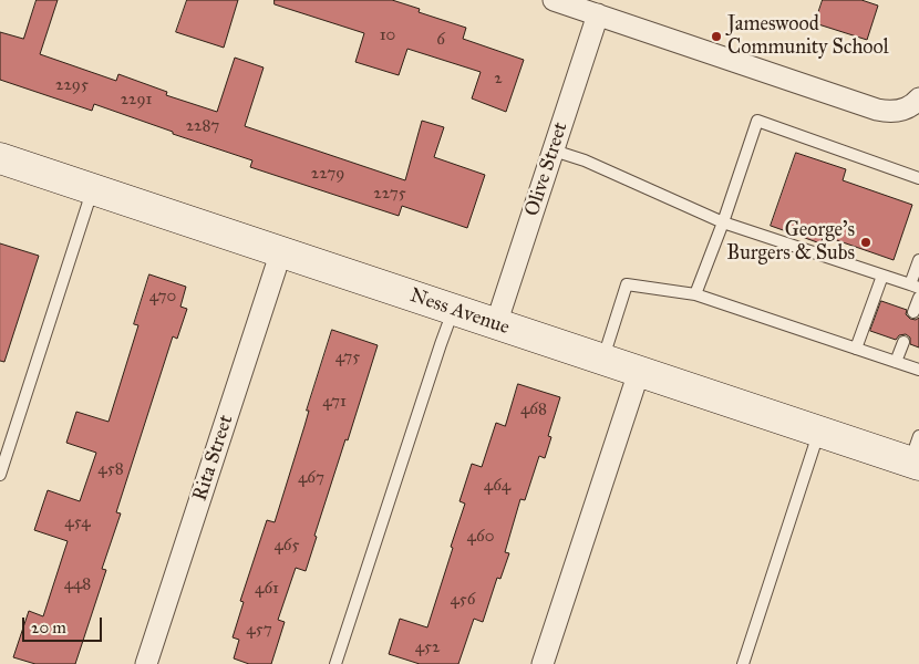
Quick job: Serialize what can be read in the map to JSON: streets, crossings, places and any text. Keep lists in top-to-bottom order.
{
  "streets": {
    "main road": ["Ness Avenue"],
    "street": ["Olive Street", "Rita Street"]
  },
  "crossings": [
    ["Olive Street", "Ness Avenue"],
    ["Ness Avenue", "Rita Street"]
  ],
  "places": ["Jameswood Community School", "George's Burgers & Subs"],
  "house_numbers": [
    "10",
    "6",
    "2",
    "2295",
    "2291",
    "2287",
    "2279",
    "2275",
    "470",
    "475",
    "471",
    "468",
    "458",
    "467",
    "464",
    "454",
    "460",
    "465",
    "448",
    "461",
    "456",
    "457",
    "452"
  ],
  "scale_bar": "20 m"
}
